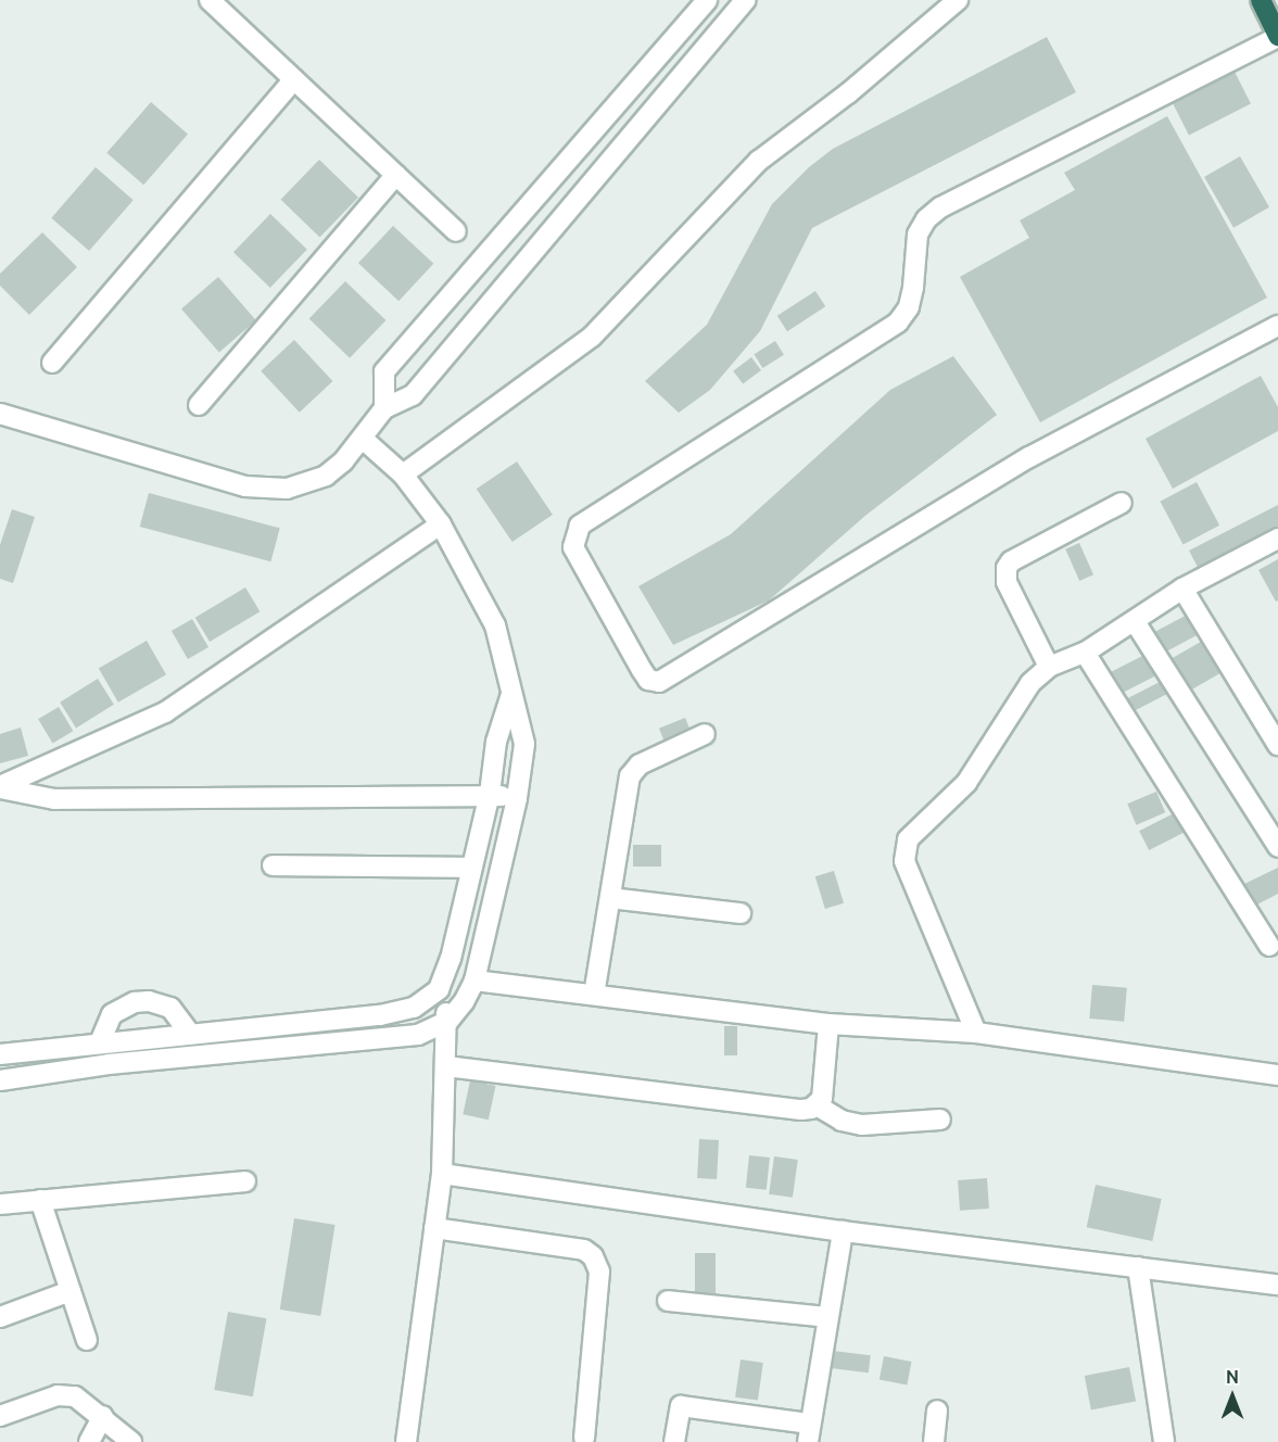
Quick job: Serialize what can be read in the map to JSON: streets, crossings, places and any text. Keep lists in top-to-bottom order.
{
  "north": "top"
}
